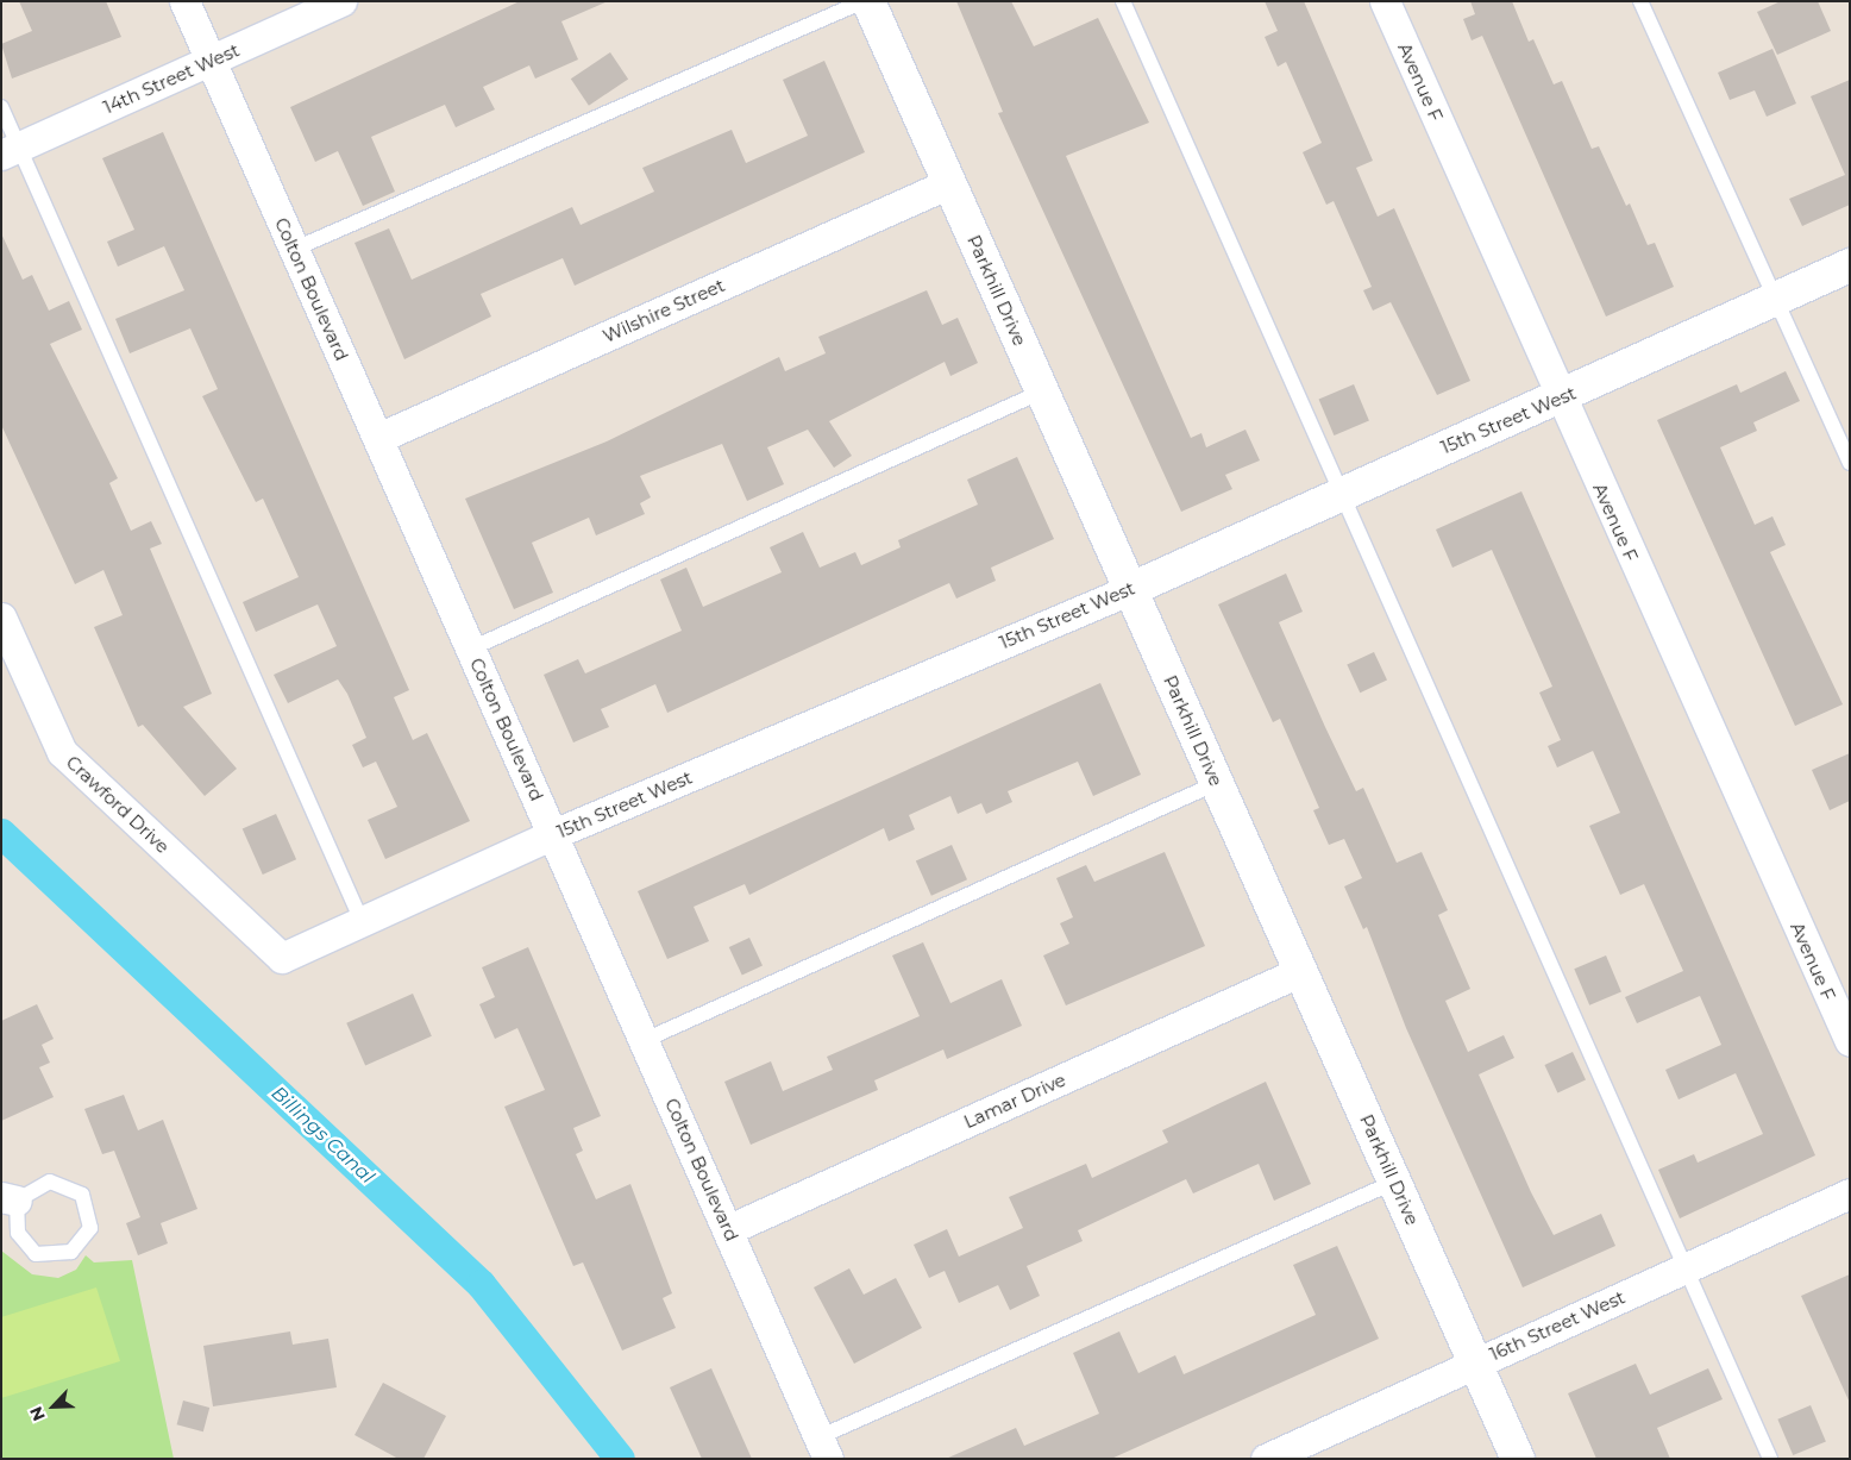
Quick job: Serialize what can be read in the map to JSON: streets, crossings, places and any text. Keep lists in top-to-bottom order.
{
  "streets": {
    "street": [
      "14th Street West",
      "Avenue F",
      "Colton Boulevard",
      "Parkhill Drive",
      "Wilshire Street",
      "15th Street West",
      "Crawford Drive",
      "Lamar Drive",
      "16th Street West"
    ]
  },
  "crossings": [
    ["14th Street West", "Colton Boulevard"],
    ["Avenue F", "15th Street West"],
    ["Colton Boulevard", "Wilshire Street"],
    ["Colton Boulevard", "15th Street West"],
    ["Colton Boulevard", "Lamar Drive"],
    ["Parkhill Drive", "Wilshire Street"],
    ["Parkhill Drive", "15th Street West"],
    ["Parkhill Drive", "Lamar Drive"],
    ["Parkhill Drive", "16th Street West"],
    ["15th Street West", "Crawford Drive"]
  ],
  "water": ["Billings Canal"],
  "north": "bottom left"
}
